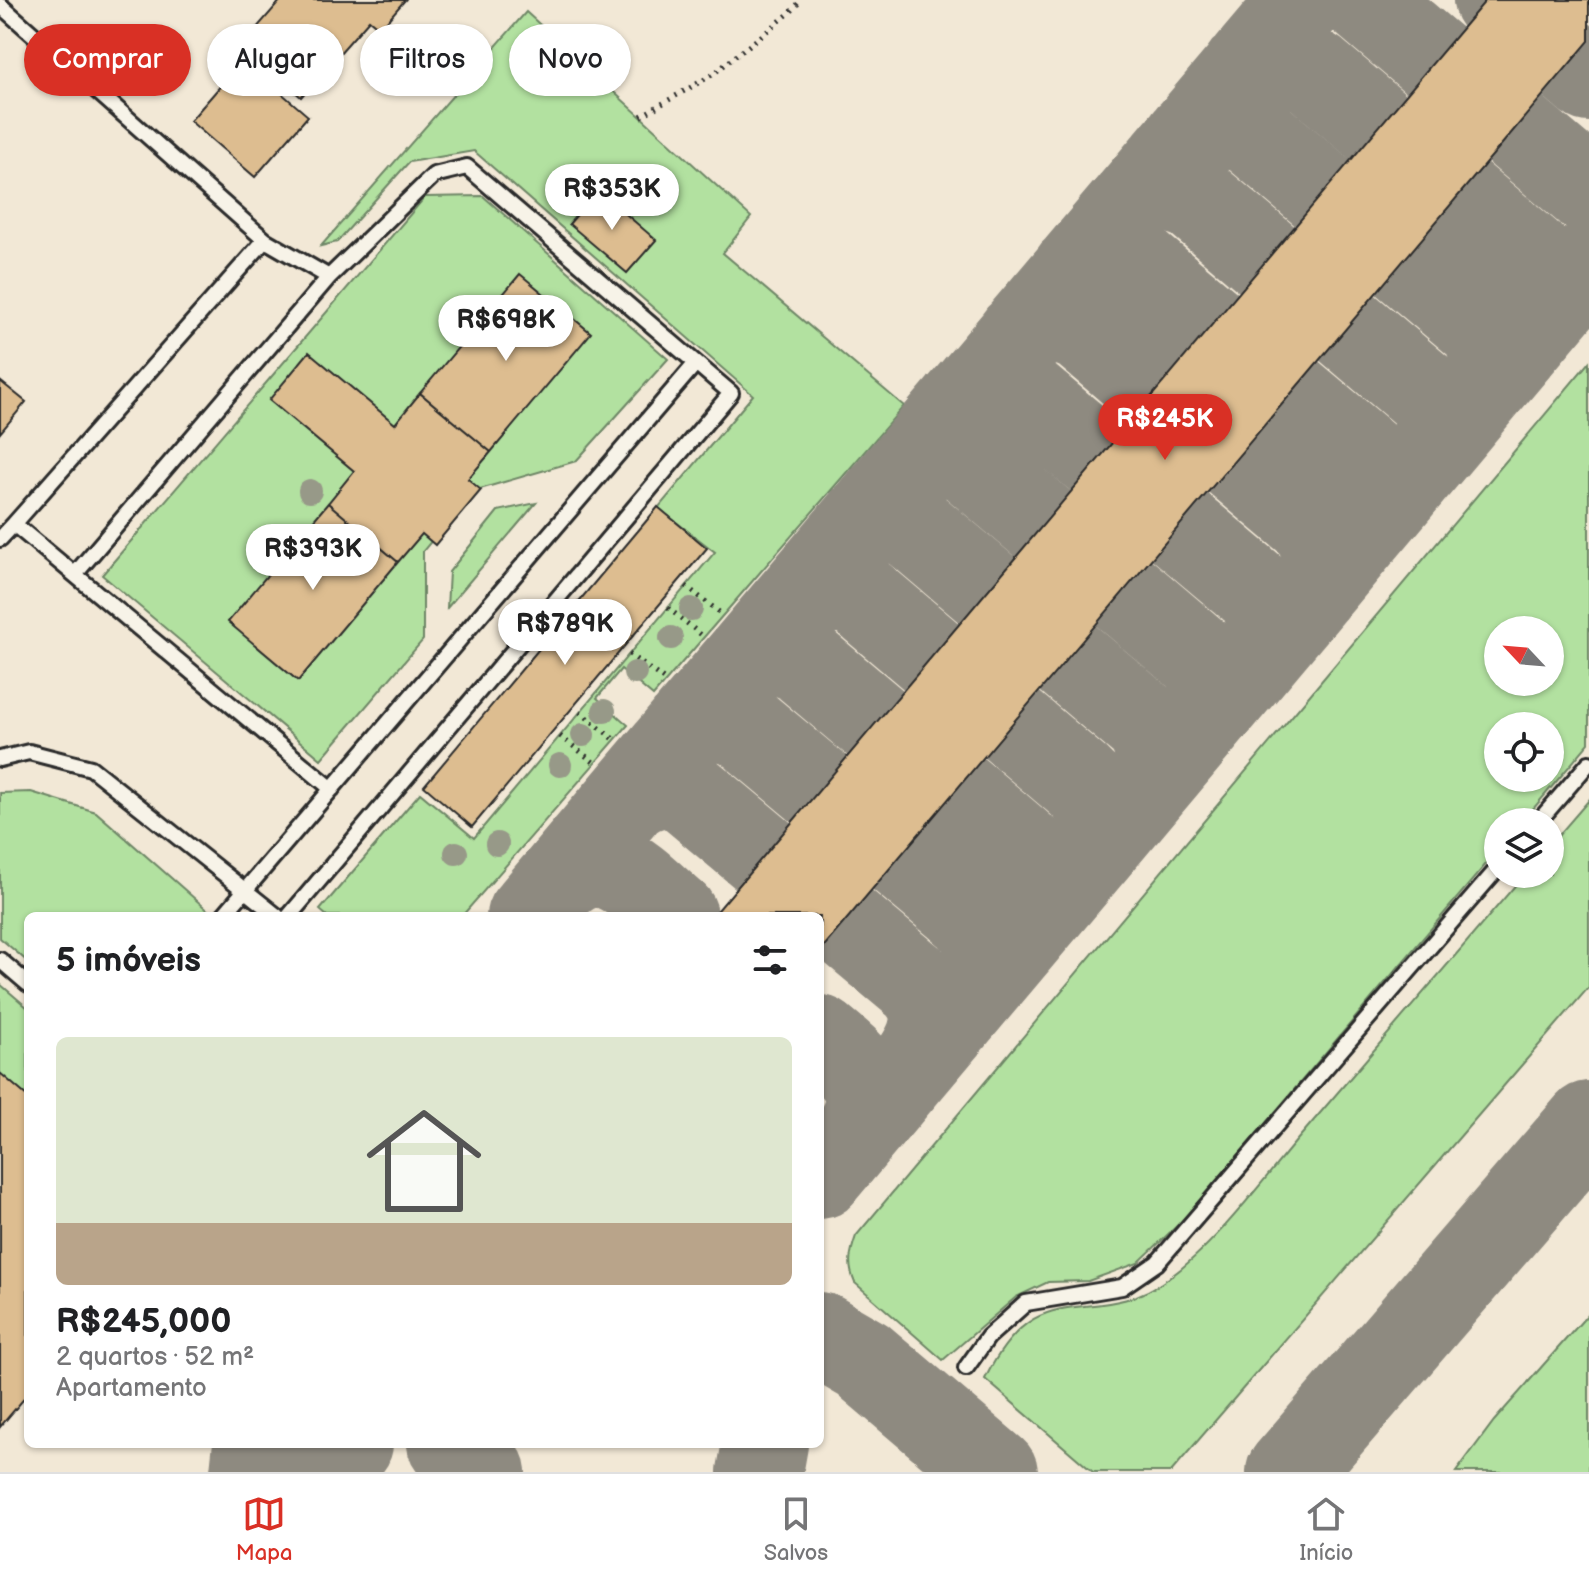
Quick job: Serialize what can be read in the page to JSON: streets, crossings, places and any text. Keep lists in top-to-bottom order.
{
  "north": "top left",
  "page": {
    "chip": [
      "Comprar",
      "Alugar",
      "Filtros",
      "Novo"
    ],
    "price": [
      "R$353K",
      "R$698K",
      "R$245K",
      "R$393K",
      "R$789K"
    ],
    "heading": "5 imóveis",
    "list": [
      {
        "name": "R$245,000",
        "note": "2 quartos · 52 m² · Apartamento"
      }
    ],
    "tabs": ["Mapa", "Salvos", "Início"]
  }
}
